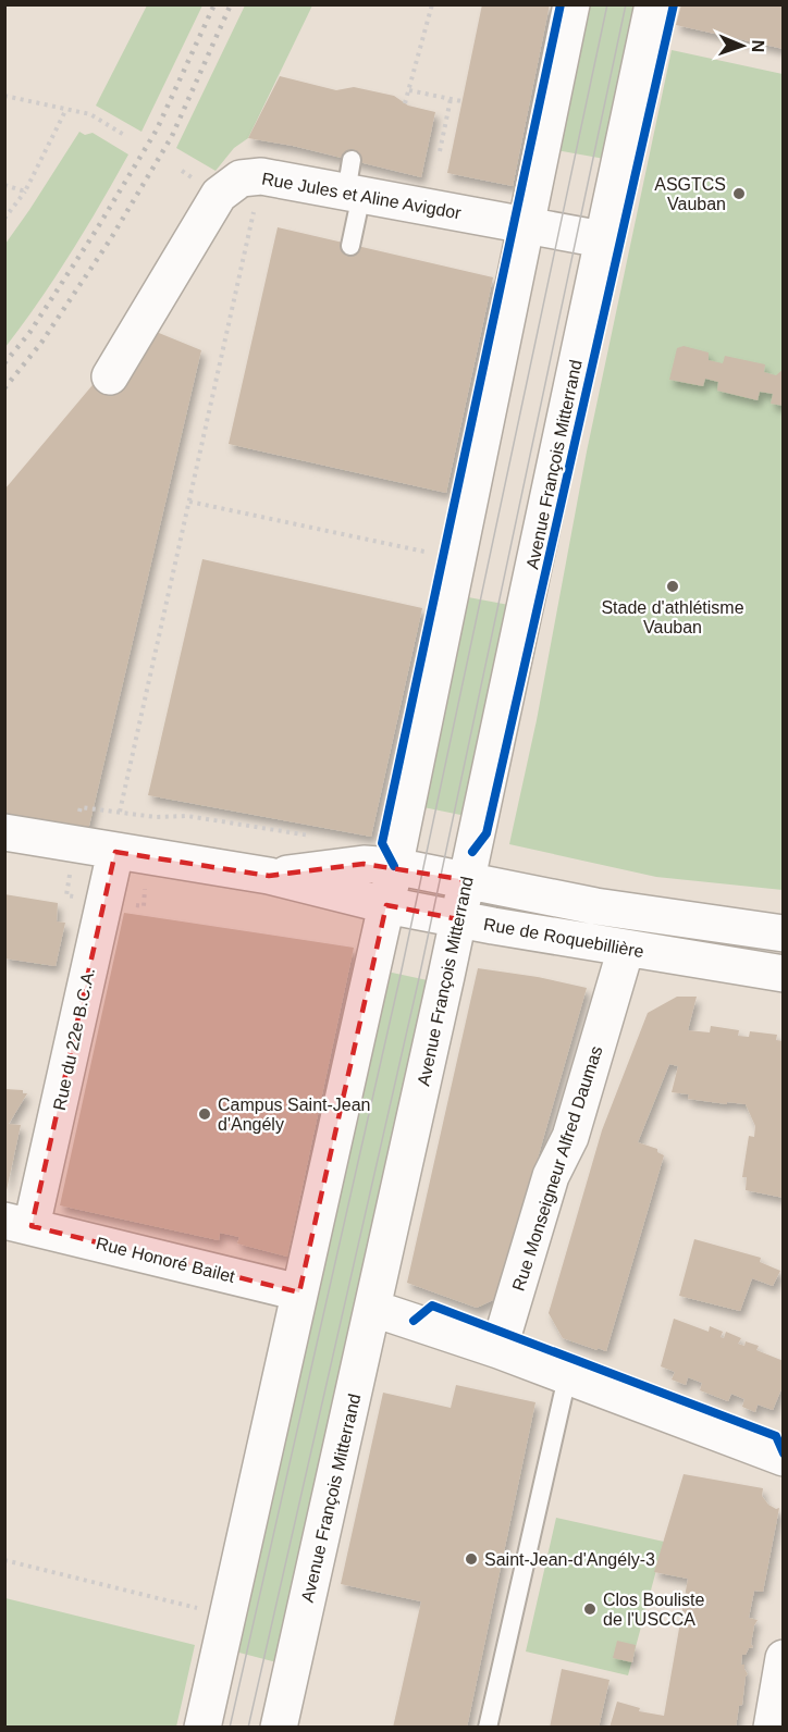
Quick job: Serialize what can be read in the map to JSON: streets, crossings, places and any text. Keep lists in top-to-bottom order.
{
  "streets": {
    "street": [
      "Rue Jules et Aline Avigdor",
      "Avenue François Mitterrand",
      "Rue de Roquebillière",
      "Rue du 22e B.C.A.",
      "Rue Monseigneur Alfred Daumas",
      "Rue Honoré Bailet"
    ]
  },
  "crossings": [
    ["Rue Jules et Aline Avigdor", "Avenue François Mitterrand"],
    ["Avenue François Mitterrand", "Rue de Roquebillière"],
    ["Rue de Roquebillière", "Rue du 22e B.C.A."],
    ["Rue de Roquebillière", "Rue Monseigneur Alfred Daumas"],
    ["Rue du 22e B.C.A.", "Rue Honoré Bailet"]
  ],
  "places": [
    "ASGTCS Vauban",
    "Stade d'athlétisme Vauban",
    "Campus Saint-Jean d'Angély",
    "Saint-Jean-d'Angély-3",
    "Clos Bouliste de l'USCCA"
  ],
  "north": "right"
}
